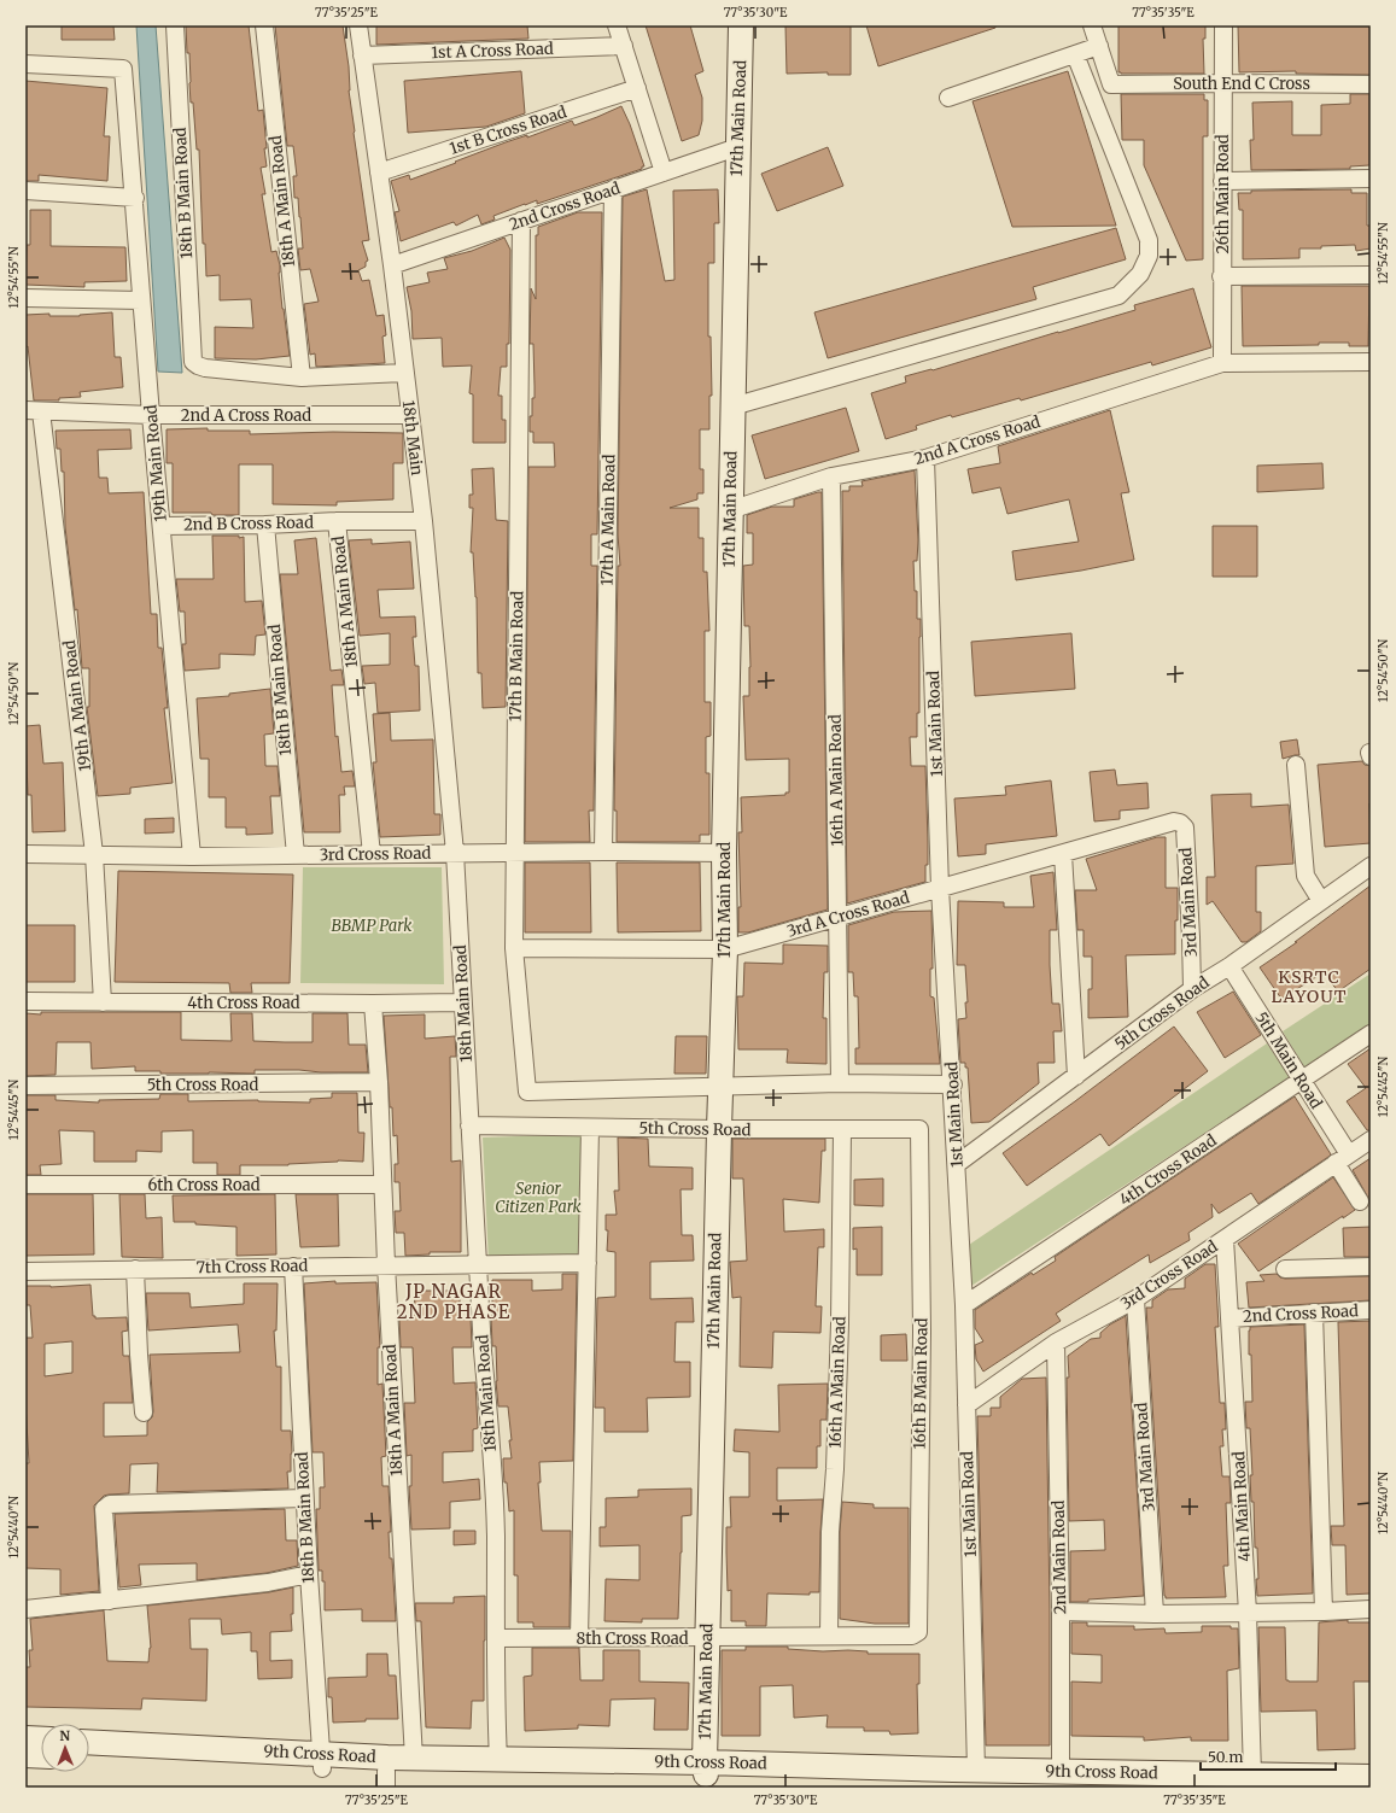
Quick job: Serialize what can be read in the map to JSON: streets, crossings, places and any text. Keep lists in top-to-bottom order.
{
  "streets": {
    "main road": ["17th Main Road", "9th Cross Road"],
    "street": [
      "1st A Cross Road",
      "South End C Cross",
      "1st B Cross Road",
      "18th B Main Road",
      "26th Main Road",
      "18th A Main Road",
      "2nd Cross Road",
      "2nd A Cross Road",
      "18th Main",
      "19th Main Road",
      "17th A Main Road",
      "2nd B Cross Road",
      "17th B Main Road",
      "19th A Main Road",
      "1st Main Road",
      "16th A Main Road",
      "3rd Cross Road",
      "3rd Main Road",
      "3rd A Cross Road",
      "4th Cross Road",
      "18th Main Road",
      "5th Cross Road",
      "5th Main Road",
      "6th Cross Road",
      "7th Cross Road",
      "16th B Main Road",
      "4th Main Road",
      "2nd Main Road",
      "8th Cross Road"
    ]
  },
  "crossings": [
    ["1st A Cross Road", "18th Main"],
    ["South End C Cross", "26th Main Road"],
    ["17th Main Road", "2nd Cross Road"],
    ["17th Main Road", "2nd A Cross Road"],
    ["17th Main Road", "17th B Main Road"],
    ["17th Main Road", "3rd Cross Road"],
    ["17th Main Road", "3rd A Cross Road"],
    ["17th Main Road", "5th Cross Road"],
    ["17th Main Road", "8th Cross Road"],
    ["17th Main Road", "9th Cross Road"],
    ["1st B Cross Road", "18th Main"],
    ["18th B Main Road", "18th A Main Road"],
    ["18th B Main Road", "2nd B Cross Road"],
    ["18th B Main Road", "3rd Cross Road"],
    ["18th B Main Road", "7th Cross Road"],
    ["18th B Main Road", "9th Cross Road"],
    ["26th Main Road", "2nd A Cross Road"],
    ["18th A Main Road", "2nd B Cross Road"],
    ["18th A Main Road", "3rd Cross Road"],
    ["18th A Main Road", "4th Cross Road"],
    ["18th A Main Road", "5th Cross Road"],
    ["18th A Main Road", "6th Cross Road"],
    ["18th A Main Road", "7th Cross Road"],
    ["18th A Main Road", "9th Cross Road"],
    ["2nd Cross Road", "18th Main"],
    ["2nd Cross Road", "17th A Main Road"],
    ["2nd Cross Road", "17th B Main Road"],
    ["2nd Cross Road", "4th Main Road"],
    ["2nd A Cross Road", "18th Main"],
    ["2nd A Cross Road", "19th Main Road"],
    ["2nd A Cross Road", "19th A Main Road"],
    ["2nd A Cross Road", "1st Main Road"],
    ["2nd A Cross Road", "16th A Main Road"],
    ["18th Main", "2nd B Cross Road"],
    ["18th Main", "3rd Cross Road"],
    ["18th Main", "18th Main Road"],
    ["19th Main Road", "2nd B Cross Road"],
    ["19th Main Road", "3rd Cross Road"],
    ["17th A Main Road", "3rd Cross Road"],
    ["17th B Main Road", "3rd Cross Road"],
    ["17th B Main Road", "3rd A Cross Road"],
    ["19th A Main Road", "3rd Cross Road"],
    ["19th A Main Road", "4th Cross Road"],
    ["1st Main Road", "3rd Cross Road"],
    ["1st Main Road", "3rd A Cross Road"],
    ["1st Main Road", "4th Cross Road"],
    ["1st Main Road", "5th Cross Road"],
    ["1st Main Road", "9th Cross Road"],
    ["16th A Main Road", "3rd A Cross Road"],
    ["16th A Main Road", "5th Cross Road"],
    ["16th A Main Road", "8th Cross Road"],
    ["3rd Cross Road", "3rd Main Road"],
    ["3rd Cross Road", "18th Main Road"],
    ["3rd Cross Road", "5th Main Road"],
    ["3rd Cross Road", "4th Main Road"],
    ["3rd Cross Road", "2nd Main Road"],
    ["3rd Main Road", "3rd A Cross Road"],
    ["3rd Main Road", "5th Cross Road"],
    ["4th Cross Road", "18th Main Road"],
    ["4th Cross Road", "5th Main Road"],
    ["18th Main Road", "5th Cross Road"],
    ["18th Main Road", "7th Cross Road"],
    ["18th Main Road", "8th Cross Road"],
    ["18th Main Road", "9th Cross Road"],
    ["5th Cross Road", "5th Main Road"],
    ["5th Cross Road", "16th B Main Road"],
    ["16th B Main Road", "8th Cross Road"],
    ["4th Main Road", "9th Cross Road"],
    ["2nd Main Road", "9th Cross Road"]
  ],
  "districts": ["KSRTC LAYOUT", "JP NAGAR 2ND PHASE"],
  "parks": ["BBMP Park", "Senior Citizen Park"],
  "scale_bar": "50 m",
  "north": "top",
  "coordinates": [
    "77°35'25\"E",
    "77°35'30\"E",
    "77°35'35\"E",
    "12°54'55\"N",
    "12°54'50\"N",
    "12°54'45\"N",
    "12°54'40\"N"
  ]
}
